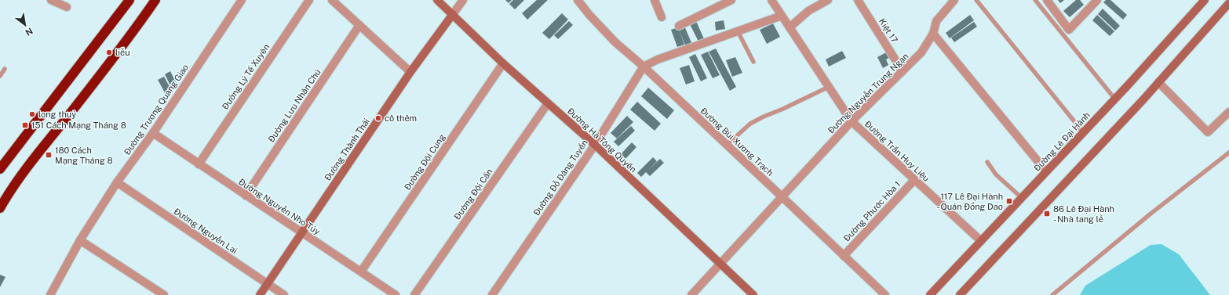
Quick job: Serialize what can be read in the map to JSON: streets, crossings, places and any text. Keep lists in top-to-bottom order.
{
  "streets": {
    "main road": ["Đường Hà Tông Quyền", "Đường Lê Đại Hành", "Đường Thành Thái"],
    "street": [
      "Kiệt 17",
      "Đường Lý Tế Xuyên",
      "Đường Nguyễn Trung Ngạn",
      "Đường Lưu Nhân Chú",
      "Đường Trương Quang Giao",
      "Đường Bùi Xương Trạch",
      "Đường Trần Huy Liệu",
      "Đường Đội Cung",
      "Đường Đỗ Đăng Tuyển",
      "Đường Đội Cấn",
      "Đường Nguyễn Nho Túy",
      "Đường Phước Hòa 1",
      "Đường Nguyễn Lai"
    ]
  },
  "crossings": [
    ["Kiệt 17", "Đường Nguyễn Trung Ngạn"],
    ["Đường Lý Tế Xuyên", "Đường Nguyễn Nho Túy"],
    ["Đường Nguyễn Trung Ngạn", "Đường Hà Tông Quyền"],
    ["Đường Nguyễn Trung Ngạn", "Đường Bùi Xương Trạch"],
    ["Đường Nguyễn Trung Ngạn", "Đường Trần Huy Liệu"],
    ["Đường Lưu Nhân Chú", "Đường Nguyễn Nho Túy"],
    ["Đường Trương Quang Giao", "Đường Nguyễn Nho Túy"],
    ["Đường Trương Quang Giao", "Đường Nguyễn Lai"],
    ["Đường Hà Tông Quyền", "Đường Thành Thái"],
    ["Đường Hà Tông Quyền", "Đường Đội Cung"],
    ["Đường Hà Tông Quyền", "Đường Đỗ Đăng Tuyển"],
    ["Đường Hà Tông Quyền", "Đường Đội Cấn"],
    ["Đường Bùi Xương Trạch", "Đường Đỗ Đăng Tuyển"],
    ["Đường Bùi Xương Trạch", "Đường Phước Hòa 1"],
    ["Đường Lê Đại Hành", "Đường Trần Huy Liệu"],
    ["Đường Thành Thái", "Đường Nguyễn Nho Túy"],
    ["Đường Thành Thái", "Đường Nguyễn Lai"],
    ["Đường Trần Huy Liệu", "Đường Phước Hòa 1"],
    ["Đường Đội Cung", "Đường Nguyễn Nho Túy"]
  ],
  "places": {
    "other": ["liễu", "long thuỷ", "cô thêm"],
    "transit": [
      "151 Cách Mạng Tháng 8",
      "180 Cách Mạng Tháng 8",
      "117 Lê Đại Hành - Quán Đồng Dao",
      "86 Lê Đại Hành - Nhà tang lễ"
    ]
  },
  "north": "bottom right"
}
